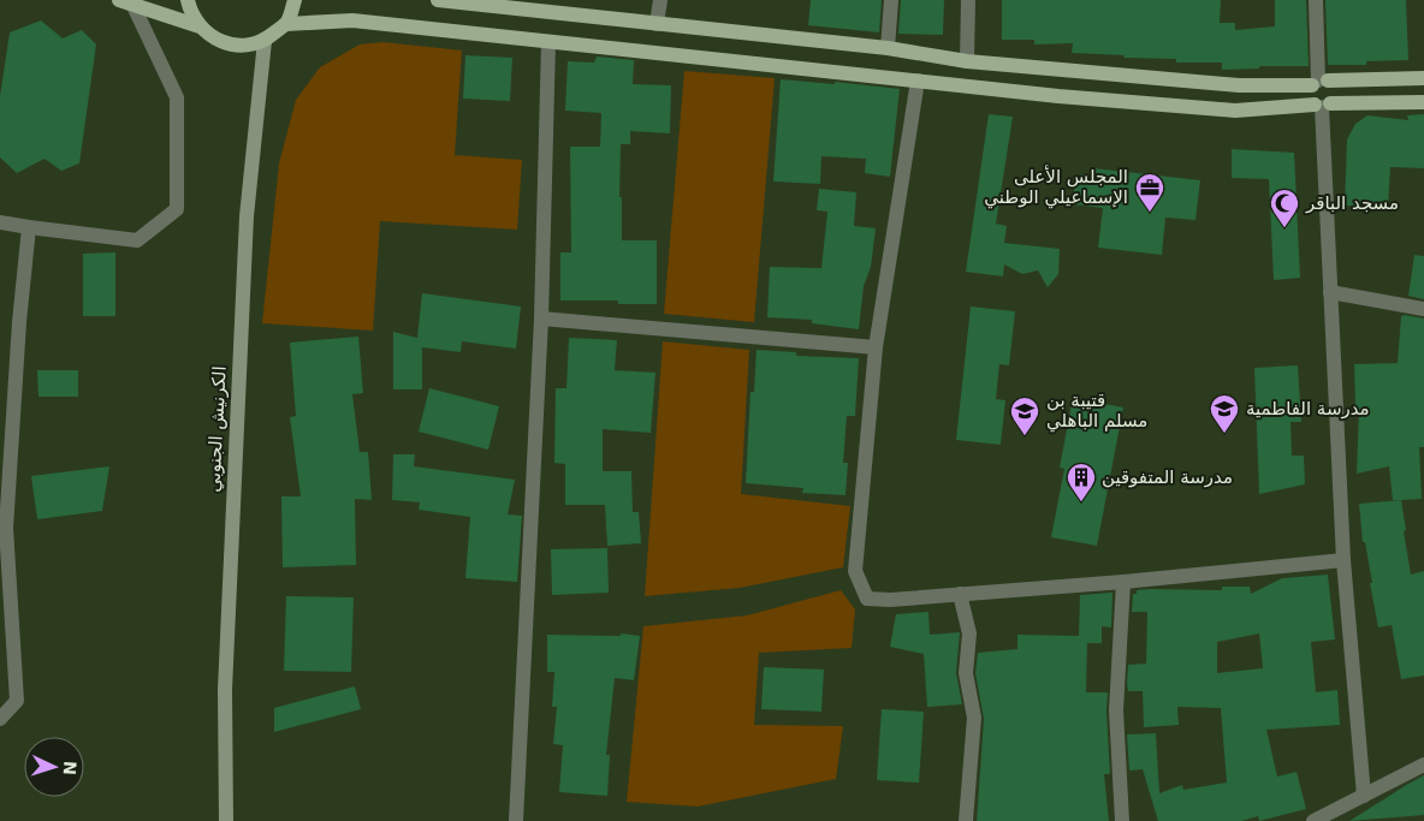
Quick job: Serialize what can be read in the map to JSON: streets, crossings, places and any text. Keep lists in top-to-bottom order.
{
  "streets": {
    "main road": ["الكرنيش الجنوبي"]
  },
  "places": {
    "office": ["المجلس الأعلى الإسماعيلي الوطني"],
    "mosque": ["مسجد الباقر"],
    "school or university": ["مدرسة الفاطمية", "قتيبة بن مسلم الباهلي"],
    "building": ["مدرسة المتفوقين"]
  },
  "north": "right"
}
